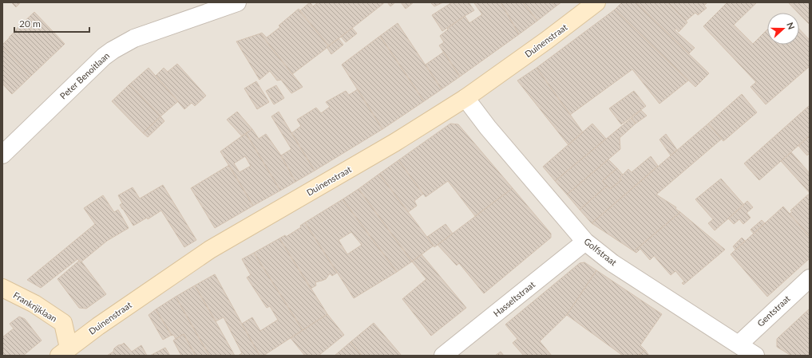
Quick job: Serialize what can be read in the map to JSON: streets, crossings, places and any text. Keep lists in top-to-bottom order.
{
  "streets": {
    "street": [
      "Duinenstraat",
      "Peter Benoitlaan",
      "Golfstraat",
      "Hasseltstraat",
      "Frankrijklaan",
      "Gentstraat"
    ]
  },
  "crossings": [
    ["Duinenstraat", "Golfstraat"],
    ["Duinenstraat", "Frankrijklaan"],
    ["Golfstraat", "Hasseltstraat"],
    ["Golfstraat", "Gentstraat"]
  ],
  "scale_bar": "20 m",
  "north": "right"
}
